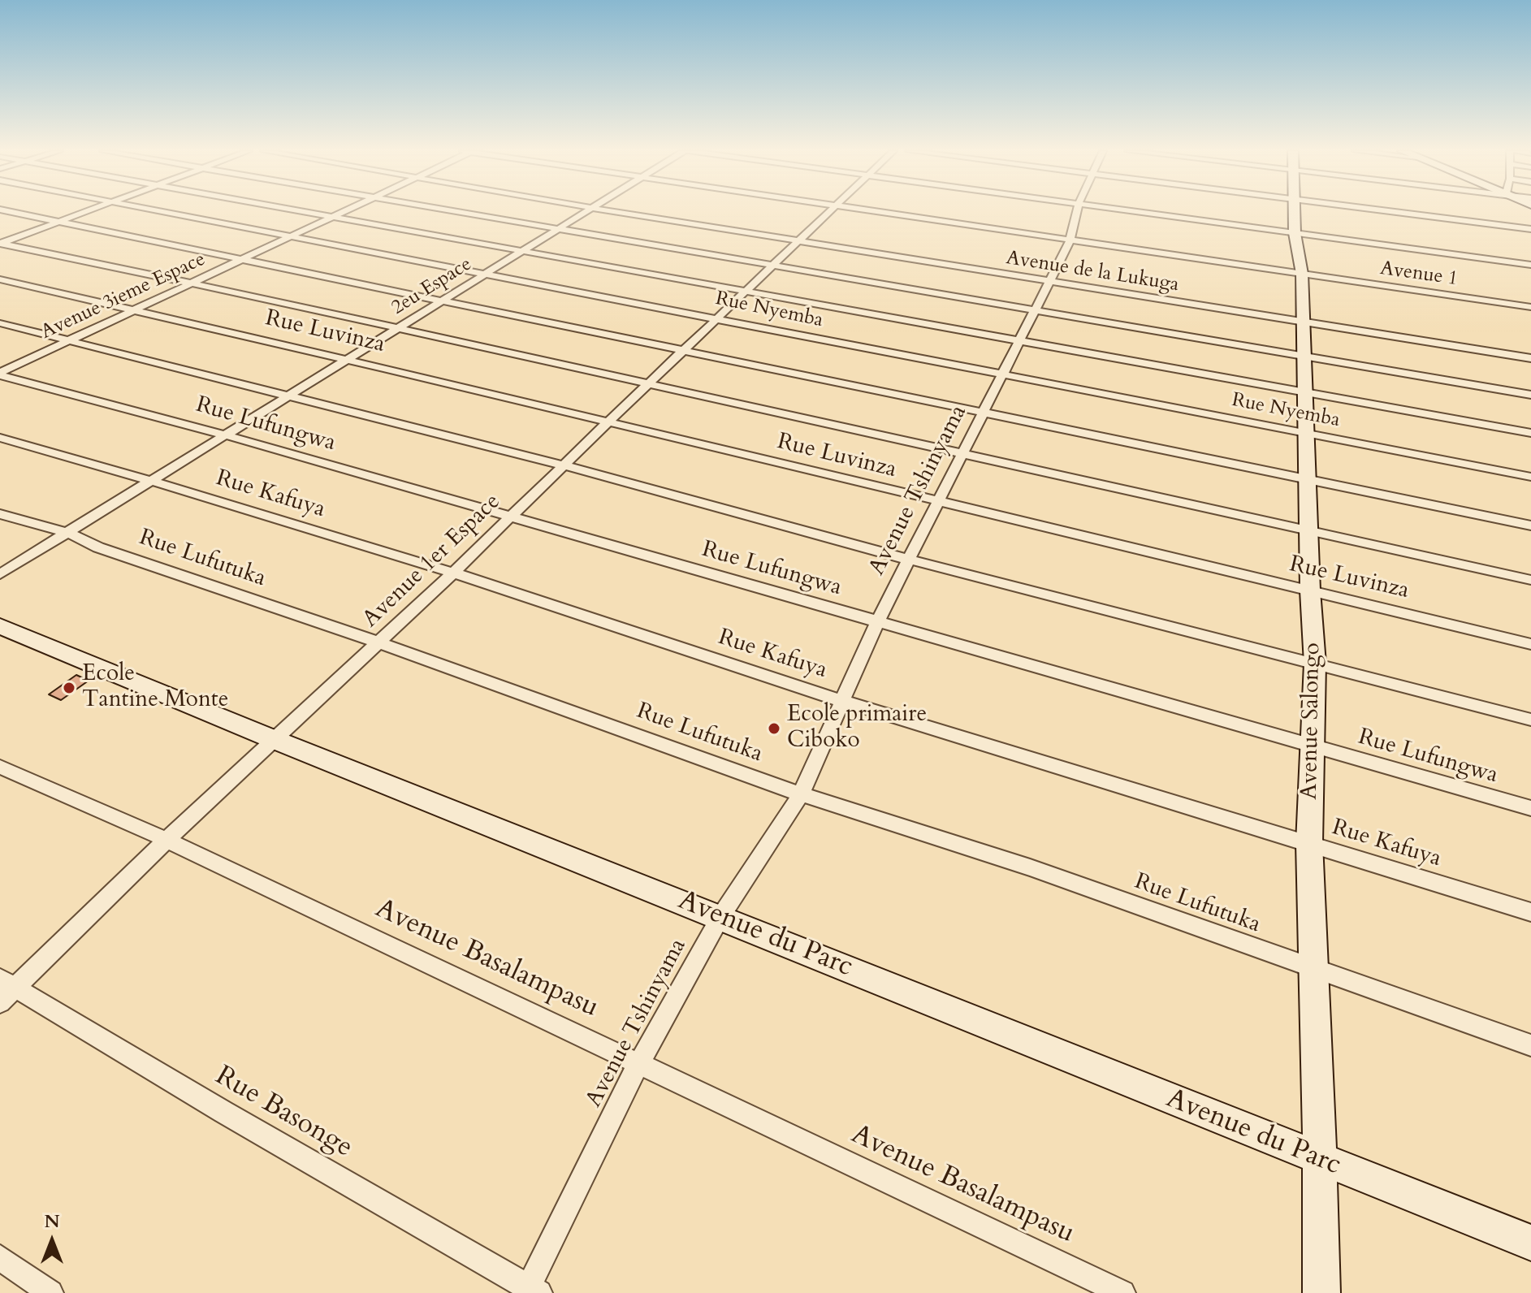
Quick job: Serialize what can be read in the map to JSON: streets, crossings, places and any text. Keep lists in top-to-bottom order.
{
  "streets": {
    "street": [
      "Avenue de la Lukuga",
      "Avenue 1",
      "2eu Espace",
      "Avenue 3ieme Espace",
      "Rue Nyemba",
      "Rue Luvinza",
      "Rue Lufungwa",
      "Avenue Tshinyama",
      "Rue Kafuya",
      "Rue Lufutuka",
      "Avenue 1er Espace",
      "Avenue Salongo",
      "Avenue du Parc",
      "Avenue Basalampasu",
      "Rue Basonge"
    ]
  },
  "crossings": [
    ["Avenue de la Lukuga", "Avenue Tshinyama"],
    ["Avenue de la Lukuga", "Avenue 1er Espace"],
    ["Avenue de la Lukuga", "Avenue Salongo"],
    ["Avenue 1", "Avenue Tshinyama"],
    ["Avenue 1", "Avenue Salongo"],
    ["2eu Espace", "Rue Nyemba"],
    ["2eu Espace", "Rue Luvinza"],
    ["2eu Espace", "Rue Lufungwa"],
    ["2eu Espace", "Rue Kafuya"],
    ["2eu Espace", "Rue Lufutuka"],
    ["Avenue 3ieme Espace", "Rue Nyemba"],
    ["Avenue 3ieme Espace", "Rue Luvinza"],
    ["Avenue 3ieme Espace", "Rue Lufungwa"],
    ["Rue Nyemba", "Avenue Tshinyama"],
    ["Rue Nyemba", "Avenue 1er Espace"],
    ["Rue Nyemba", "Avenue Salongo"],
    ["Rue Luvinza", "Avenue Tshinyama"],
    ["Rue Luvinza", "Avenue 1er Espace"],
    ["Rue Luvinza", "Avenue Salongo"],
    ["Rue Lufungwa", "Avenue Tshinyama"],
    ["Rue Lufungwa", "Avenue 1er Espace"],
    ["Rue Lufungwa", "Avenue Salongo"],
    ["Avenue Tshinyama", "Rue Kafuya"],
    ["Avenue Tshinyama", "Rue Lufutuka"],
    ["Avenue Tshinyama", "Avenue du Parc"],
    ["Avenue Tshinyama", "Avenue Basalampasu"],
    ["Avenue Tshinyama", "Rue Basonge"],
    ["Rue Kafuya", "Avenue 1er Espace"],
    ["Rue Kafuya", "Avenue Salongo"],
    ["Rue Lufutuka", "Avenue 1er Espace"],
    ["Rue Lufutuka", "Avenue Salongo"],
    ["Avenue 1er Espace", "Avenue du Parc"],
    ["Avenue 1er Espace", "Avenue Basalampasu"],
    ["Avenue 1er Espace", "Rue Basonge"],
    ["Avenue Salongo", "Avenue du Parc"]
  ],
  "places": ["Ecole Tantine Monte", "Ecole primaire Ciboko"],
  "north": "top"
}
